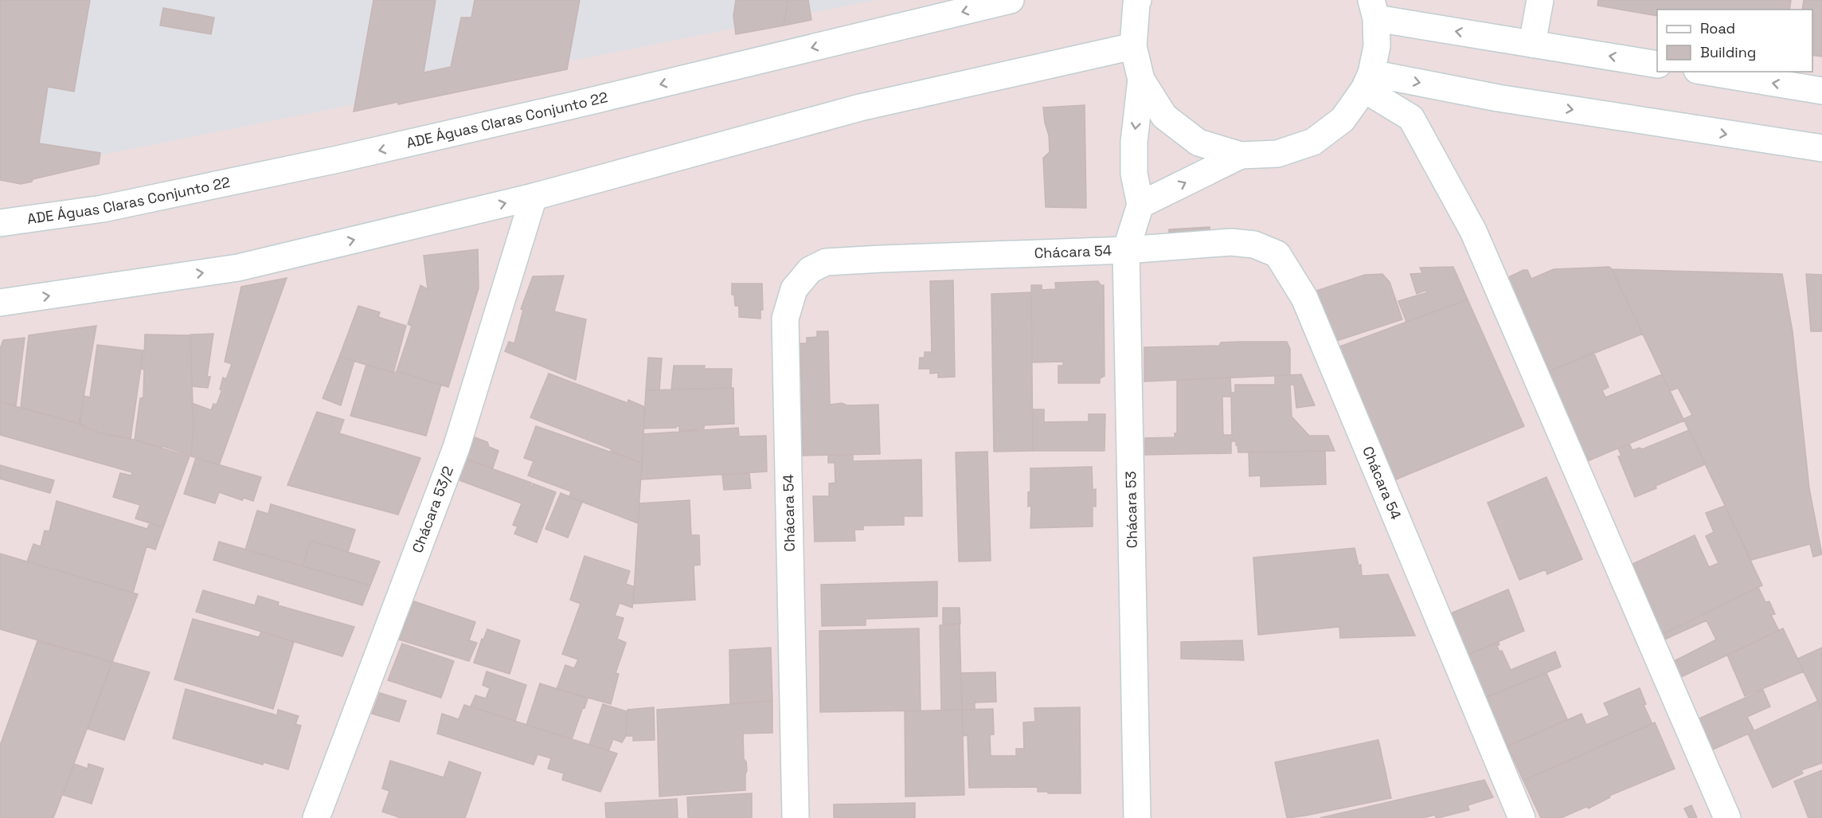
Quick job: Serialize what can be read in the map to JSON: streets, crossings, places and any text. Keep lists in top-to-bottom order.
{
  "streets": {
    "street": [
      "ADE Águas Claras Conjunto 22",
      "Chácara 54",
      "Chácara 53/2",
      "Chácara 53"
    ]
  },
  "crossings": [
    ["Chácara 54", "Chácara 53"]
  ],
  "legend": ["Road", "Building"]
}
